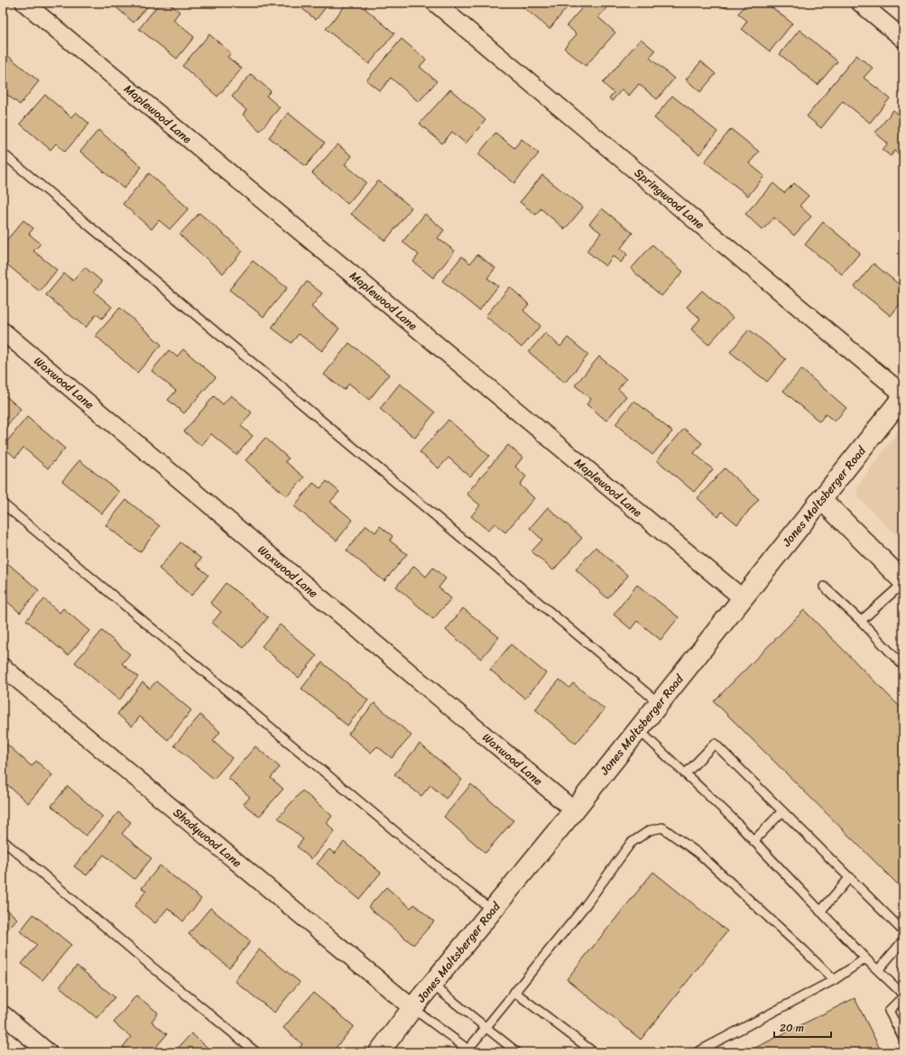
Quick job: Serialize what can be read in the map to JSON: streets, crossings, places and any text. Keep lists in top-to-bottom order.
{
  "streets": {
    "main road": ["Jones Maltsberger Road"],
    "street": [
      "Maplewood Lane",
      "Springwood Lane",
      "Waxwood Lane",
      "Shadywood Lane"
    ]
  },
  "crossings": [
    ["Maplewood Lane", "Jones Maltsberger Road"],
    ["Springwood Lane", "Jones Maltsberger Road"],
    ["Waxwood Lane", "Jones Maltsberger Road"],
    ["Jones Maltsberger Road", "Shadywood Lane"]
  ],
  "scale_bar": "20 m"
}
